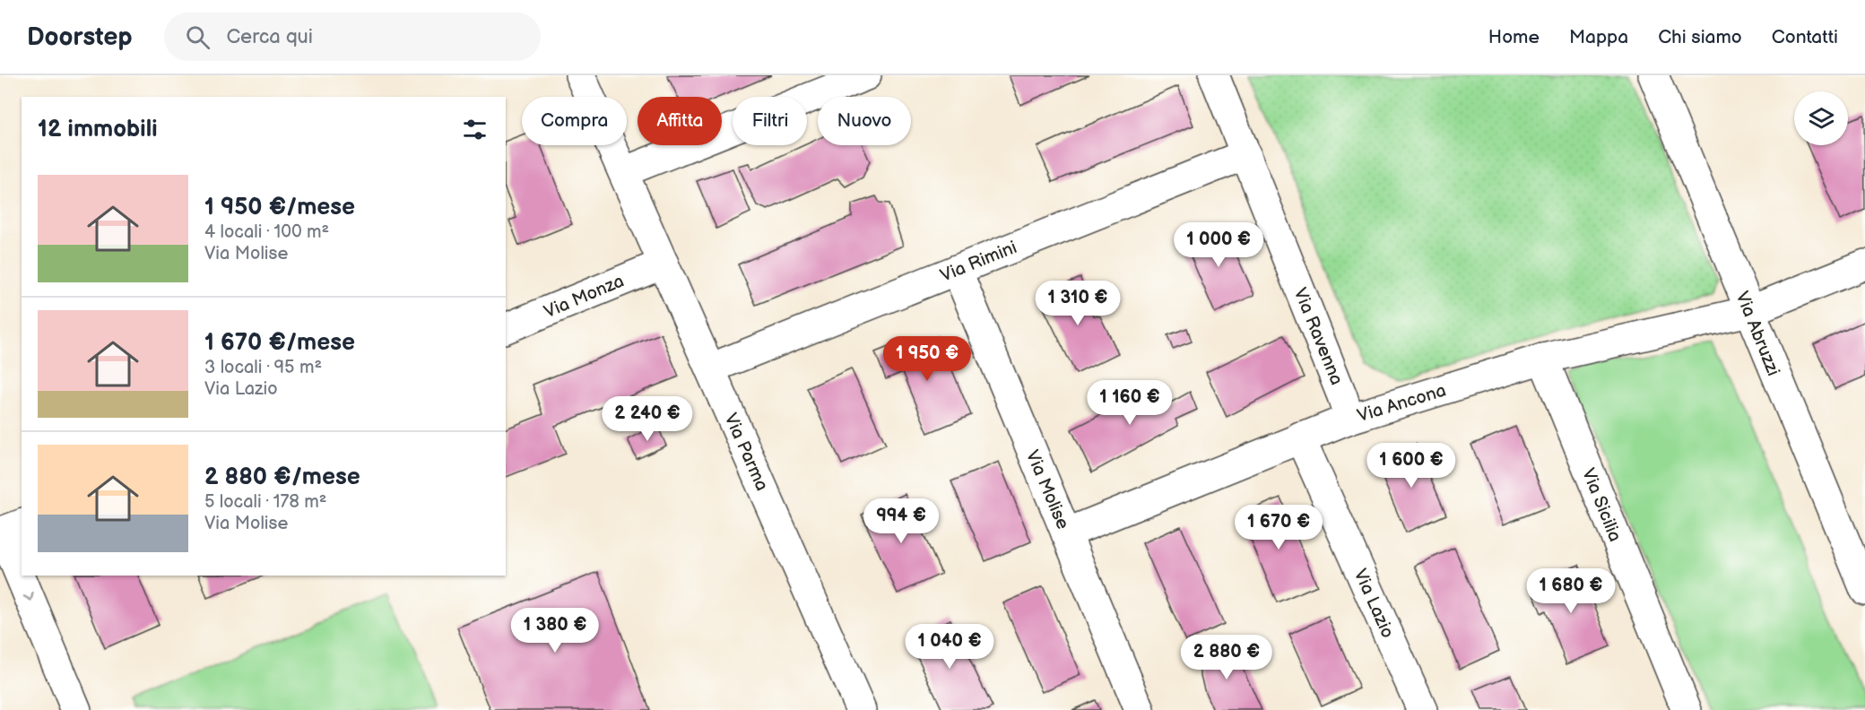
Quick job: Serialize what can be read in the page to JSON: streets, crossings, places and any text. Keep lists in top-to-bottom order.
{
  "streets": {
    "street": [
      "Via Rimini",
      "Via Monza",
      "Via Abruzzi",
      "Via Ravenna",
      "Via Ancona",
      "Via Parma",
      "Via Molise",
      "Via Sicilia",
      "Via Lazio"
    ]
  },
  "crossings": [
    ["Via Rimini", "Via Ravenna"],
    ["Via Rimini", "Via Parma"],
    ["Via Rimini", "Via Molise"],
    ["Via Monza", "Via Parma"],
    ["Via Abruzzi", "Via Ancona"],
    ["Via Ravenna", "Via Ancona"],
    ["Via Ancona", "Via Molise"],
    ["Via Ancona", "Via Sicilia"],
    ["Via Ancona", "Via Lazio"]
  ],
  "page": {
    "header": "Doorstep",
    "search": "Cerca qui",
    "nav": [
      "Home",
      "Mappa",
      "Chi siamo",
      "Contatti"
    ],
    "chip": [
      "Compra",
      "Affitta",
      "Filtri",
      "Nuovo"
    ],
    "heading": "12 immobili",
    "list": [
      {
        "name": "1 950 €/mese",
        "note": "4 locali · 100 m² · Via Molise"
      },
      {
        "name": "1 670 €/mese",
        "note": "3 locali · 95 m² · Via Lazio"
      },
      {
        "name": "2 880 €/mese",
        "note": "5 locali · 178 m² · Via Molise"
      }
    ],
    "price": [
      "1 000 €",
      "1 310 €",
      "1 950 €",
      "1 160 €",
      "2 240 €",
      "1 600 €",
      "994 €",
      "1 670 €",
      "1 680 €",
      "1 380 €",
      "1 040 €",
      "2 880 €"
    ]
  }
}
